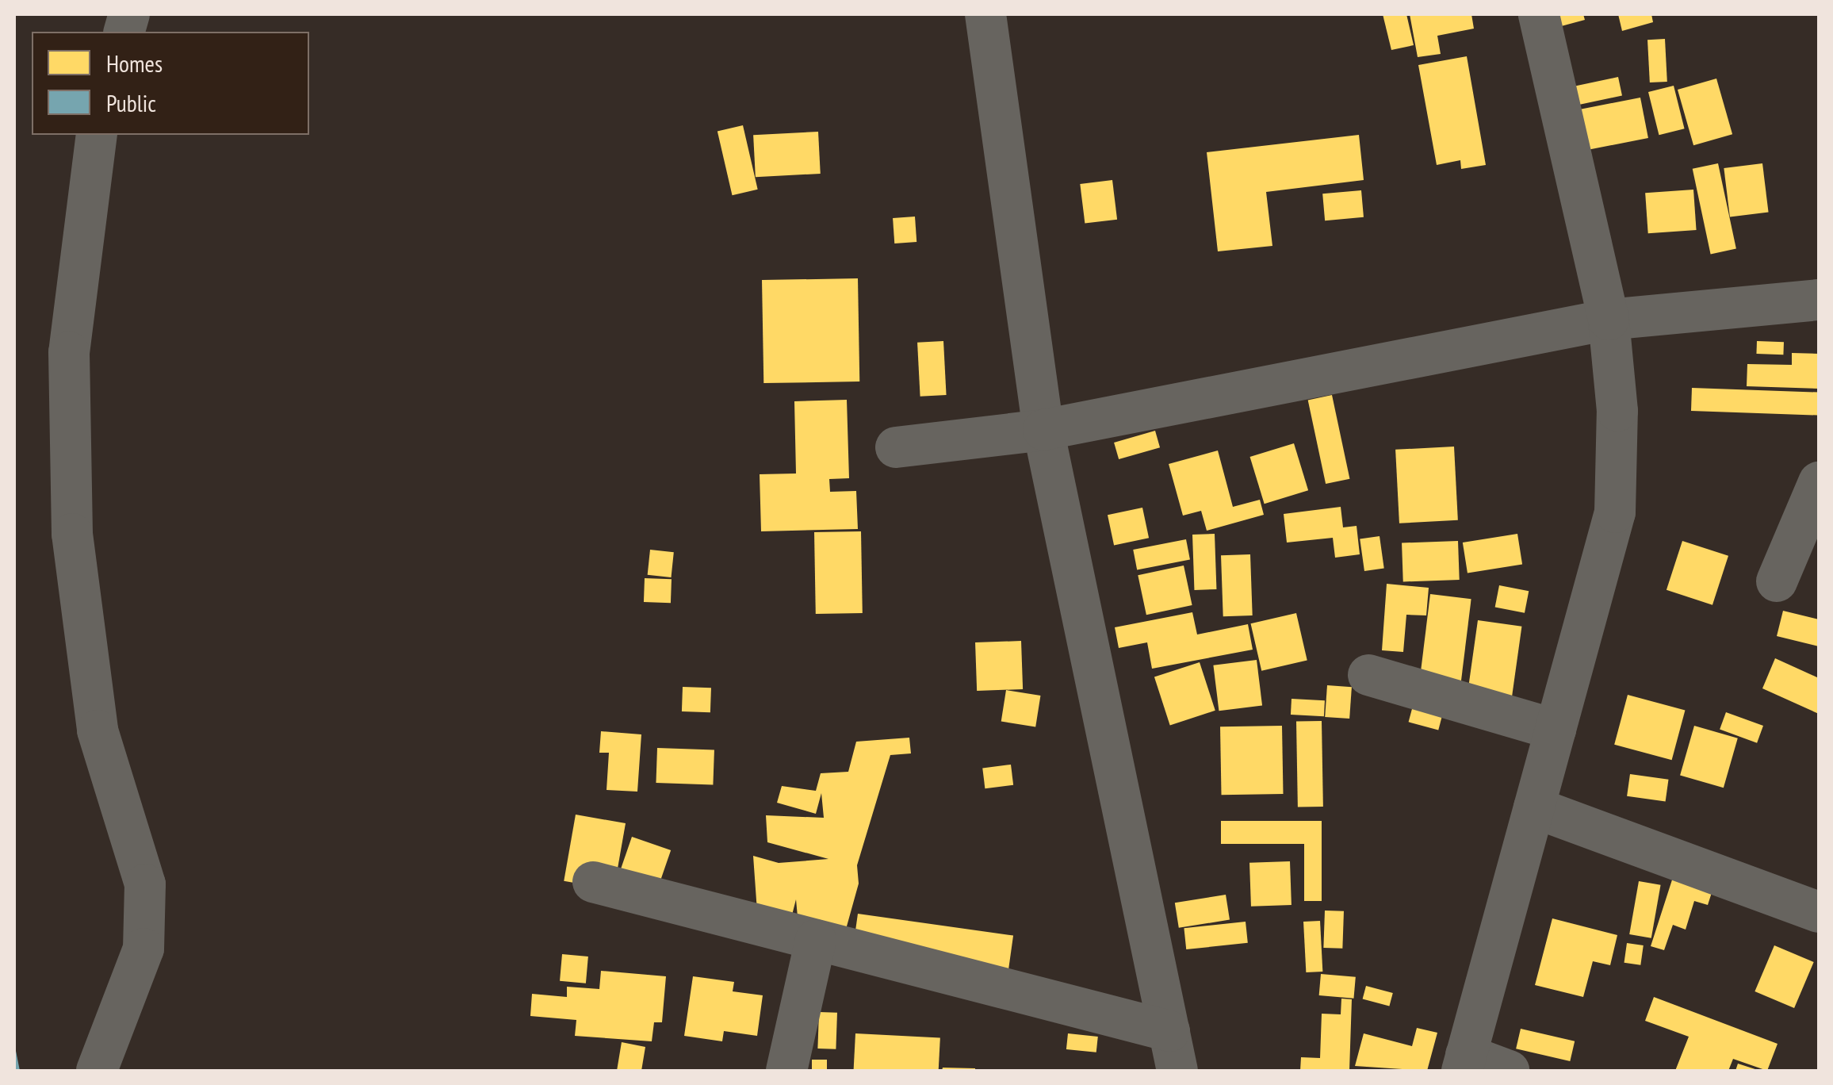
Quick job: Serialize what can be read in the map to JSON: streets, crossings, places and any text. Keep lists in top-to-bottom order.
{
  "legend": ["Homes", "Public"]
}
